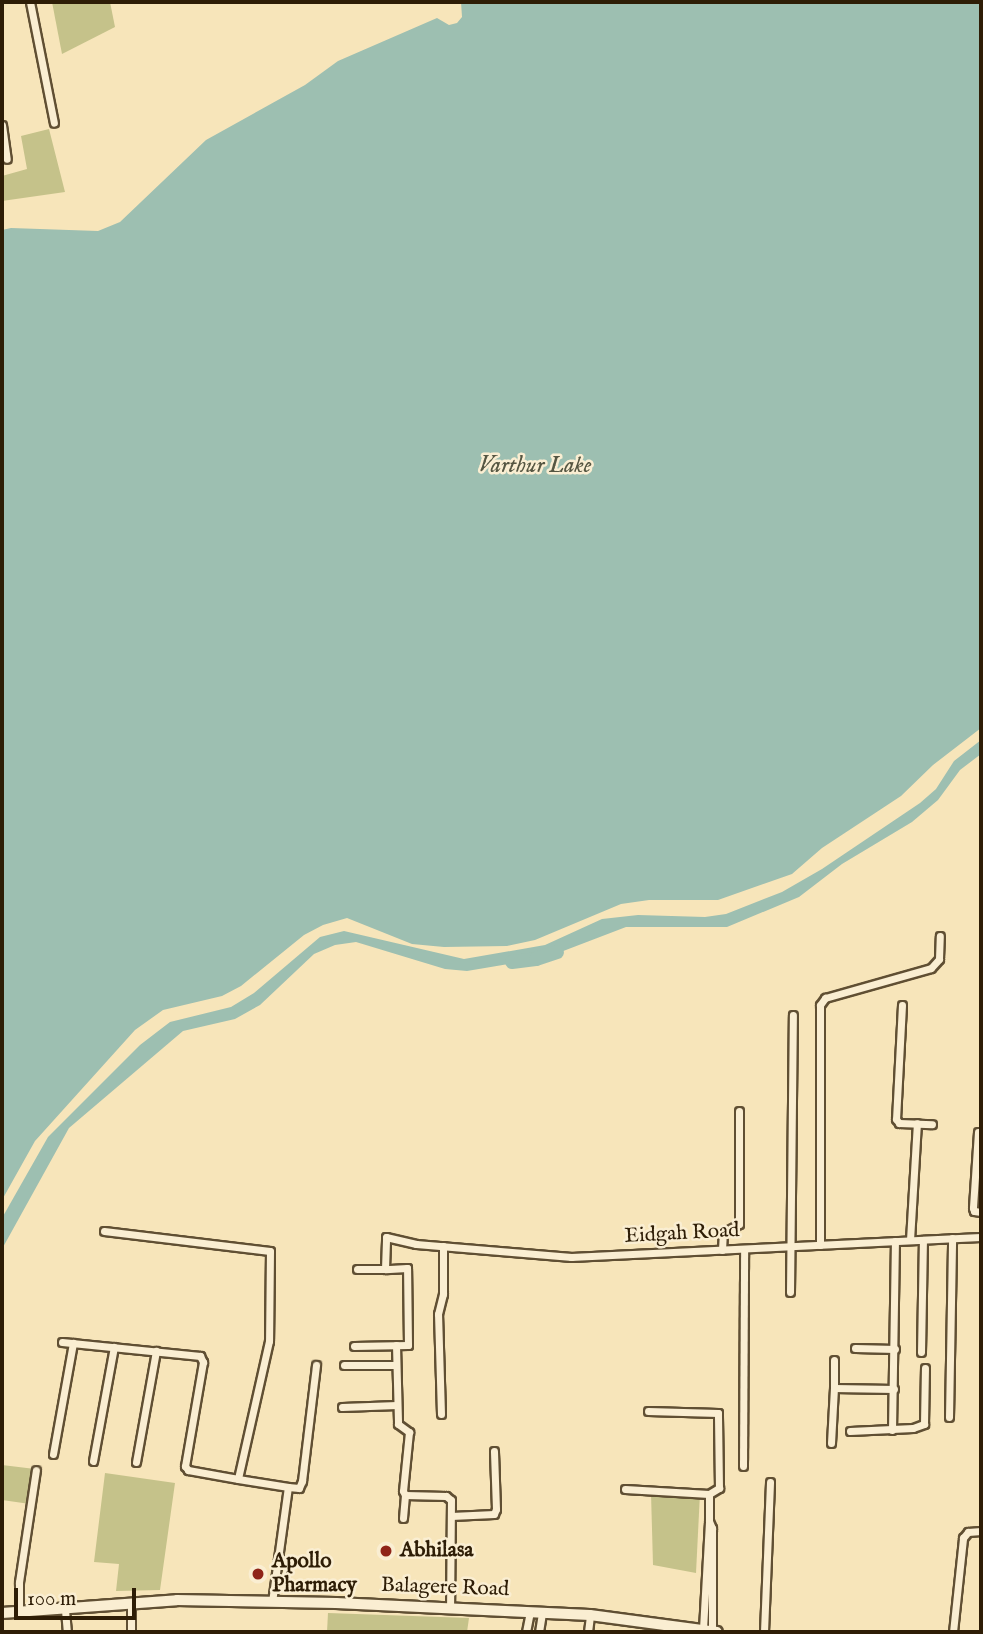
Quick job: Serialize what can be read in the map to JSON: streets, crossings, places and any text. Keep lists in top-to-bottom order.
{
  "streets": {
    "street": ["Eidgah Road", "Balagere Road"]
  },
  "water": ["Varthur Lake"],
  "places": ["Abhilasa", "Apollo Pharmacy"],
  "scale_bar": "100 m"
}
